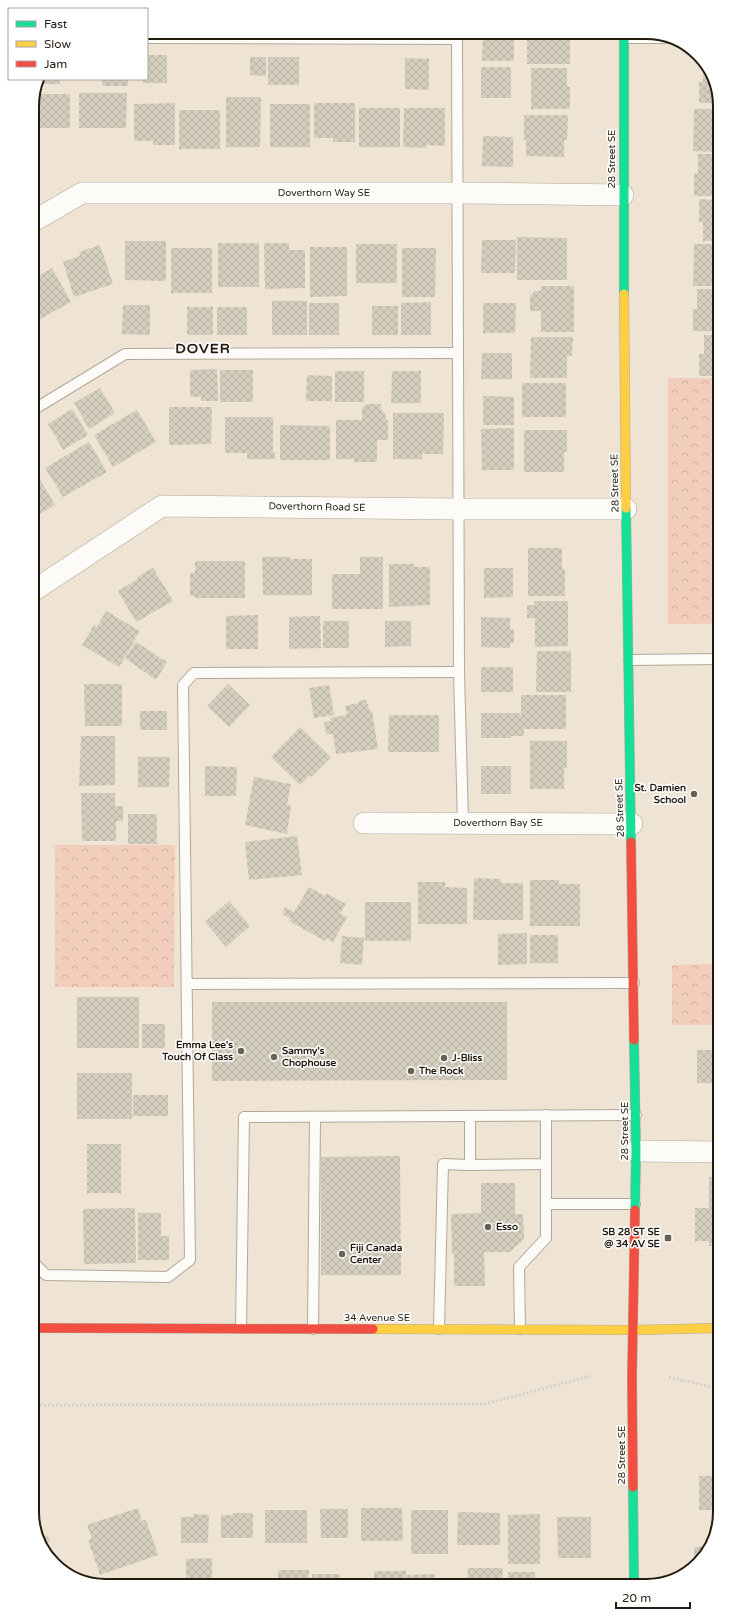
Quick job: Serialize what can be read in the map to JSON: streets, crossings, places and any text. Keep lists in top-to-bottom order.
{
  "streets": {
    "street": [
      "28 Street SE",
      "Doverthorn Way SE",
      "Doverthorn Road SE",
      "Doverthorn Bay SE",
      "34 Avenue SE"
    ]
  },
  "crossings": [
    ["28 Street SE", "Doverthorn Way SE"],
    ["28 Street SE", "Doverthorn Road SE"],
    ["28 Street SE", "Doverthorn Bay SE"],
    ["28 Street SE", "34 Avenue SE"]
  ],
  "districts": ["DOVER"],
  "places": {
    "other": [
      "St. Damien School",
      "Emma Lee's Touch Of Class",
      "Sammy's Chophouse",
      "J-Bliss",
      "The Rock",
      "Esso",
      "Fiji Canada Center"
    ],
    "transit": ["SB 28 ST SE @ 34 AV SE"]
  },
  "legend": ["Fast", "Slow", "Jam"],
  "scale_bar": "20 m"
}
